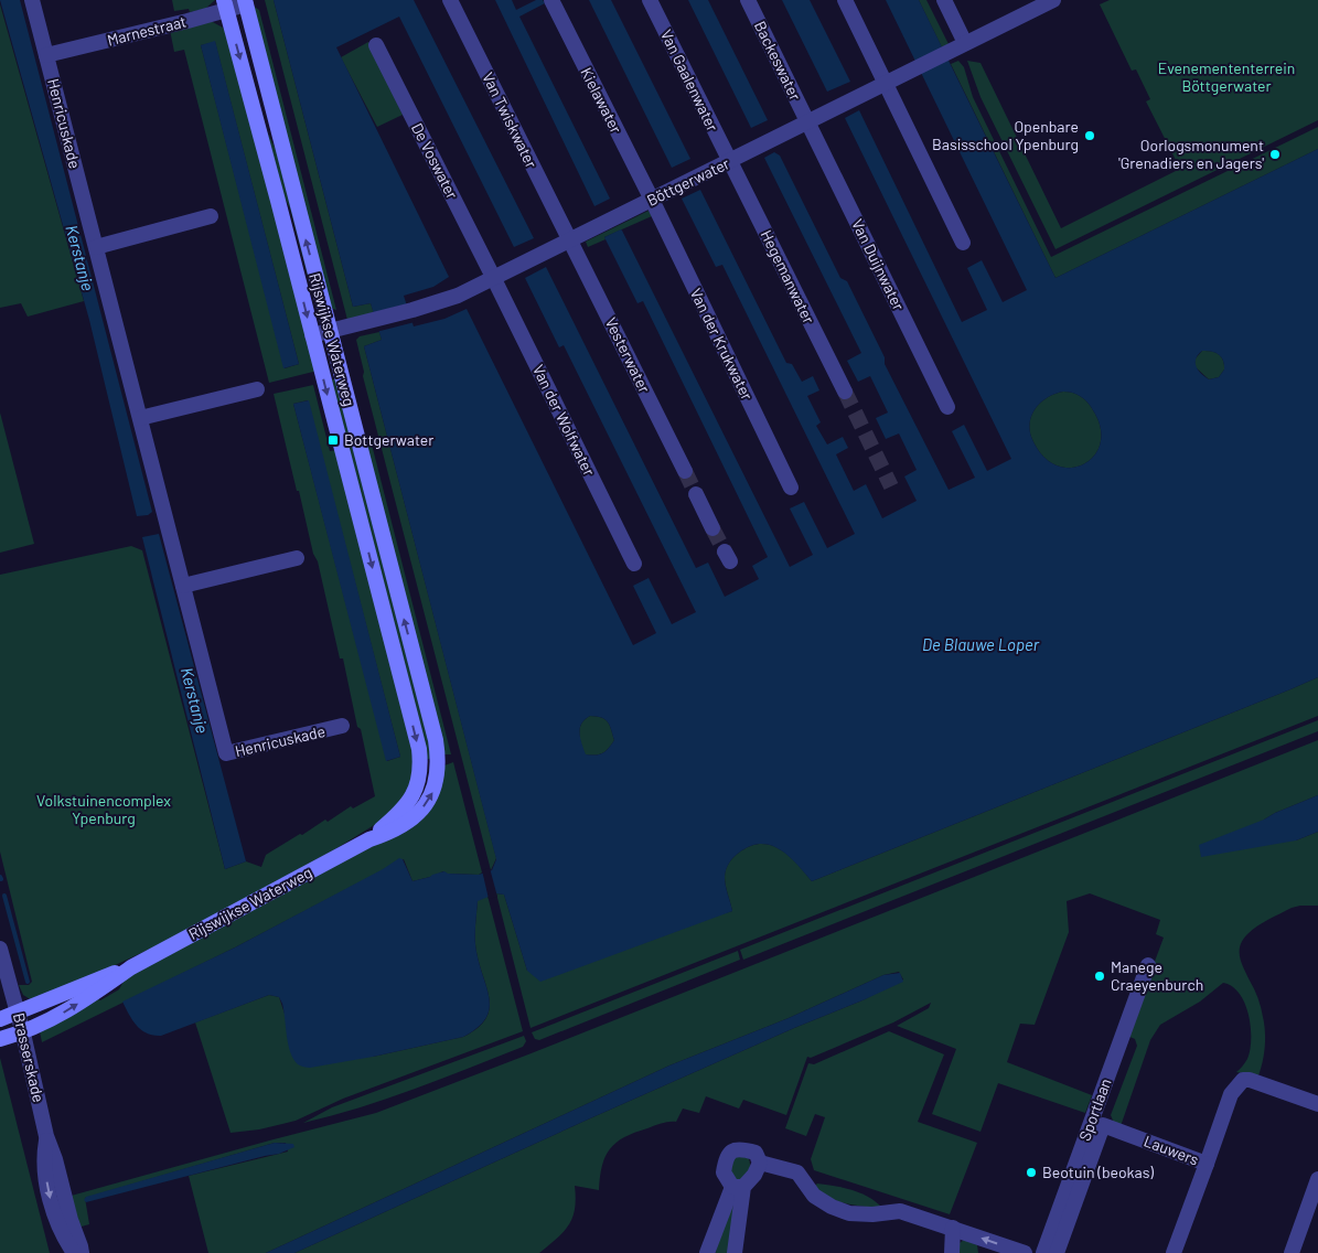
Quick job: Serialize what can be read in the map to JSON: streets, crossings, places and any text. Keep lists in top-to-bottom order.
{
  "streets": {
    "main road": ["Rijswijkse Waterweg"],
    "street": [
      "Marnestraat",
      "Backeswater",
      "Van Gaalenwater",
      "Kielawater",
      "Van Twiskwater",
      "Henricuskade",
      "De Voswater",
      "Böttgerwater",
      "Van Duijnwater",
      "Hegemanwater",
      "Van der Krukwater",
      "Vesterwater",
      "Van der Wolfwater",
      "Brasserskade",
      "Sportlaan",
      "Lauwers"
    ]
  },
  "crossings": [
    ["Marnestraat", "Henricuskade"],
    ["Marnestraat", "Rijswijkse Waterweg"],
    ["Backeswater", "Böttgerwater"],
    ["Backeswater", "Van Duijnwater"],
    ["Van Gaalenwater", "Böttgerwater"],
    ["Van Gaalenwater", "Hegemanwater"],
    ["Kielawater", "Böttgerwater"],
    ["Kielawater", "Van der Krukwater"],
    ["Van Twiskwater", "Böttgerwater"],
    ["Van Twiskwater", "Vesterwater"],
    ["De Voswater", "Böttgerwater"],
    ["De Voswater", "Van der Wolfwater"],
    ["Böttgerwater", "Van Duijnwater"],
    ["Böttgerwater", "Hegemanwater"],
    ["Böttgerwater", "Rijswijkse Waterweg"],
    ["Böttgerwater", "Van der Krukwater"],
    ["Böttgerwater", "Vesterwater"],
    ["Böttgerwater", "Van der Wolfwater"],
    ["Rijswijkse Waterweg", "Brasserskade"]
  ],
  "water": ["Kerstanje", "De Blauwe Loper"],
  "parks": ["Evenemententerrein Böttgerwater", "Volkstuinencomplex Ypenburg"],
  "places": {
    "other": [
      "Openbare Basisschool Ypenburg",
      "Oorlogsmonument 'Grenadiers en Jagers'",
      "Manege Craeyenburch",
      "Beotuin (beokas)"
    ],
    "transit": ["Bottgerwater"]
  }
}
